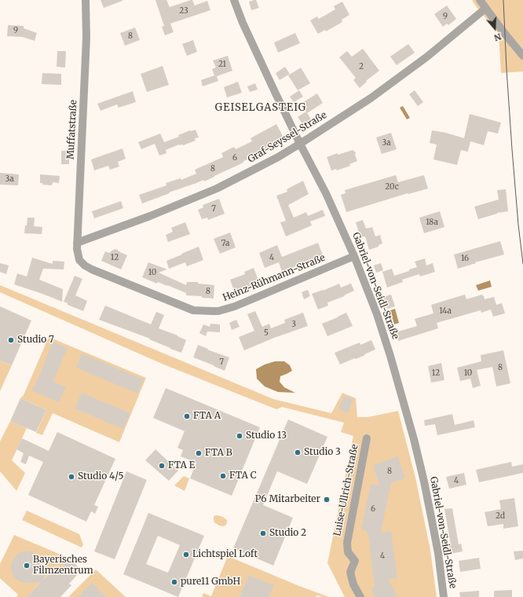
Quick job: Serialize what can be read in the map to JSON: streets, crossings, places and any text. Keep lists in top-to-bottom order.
{
  "streets": {
    "street": [
      "Muffatstraße",
      "Graf-Seyssel-Straße",
      "Heinz-Rühmann-Straße",
      "Gabriel-von-Seidl-Straße",
      "Luise-Ullrich-Straße"
    ]
  },
  "crossings": [
    ["Muffatstraße", "Graf-Seyssel-Straße"],
    ["Muffatstraße", "Heinz-Rühmann-Straße"],
    ["Graf-Seyssel-Straße", "Gabriel-von-Seidl-Straße"],
    ["Heinz-Rühmann-Straße", "Gabriel-von-Seidl-Straße"]
  ],
  "districts": ["GEISELGASTEIG"],
  "places": [
    "Studio 7",
    "FTA A",
    "Studio 13",
    "Studio 3",
    "FTA B",
    "FTA E",
    "FTA C",
    "Studio 4/5",
    "P6 Mitarbeiter",
    "Studio 2",
    "Lichtspiel Loft",
    "Bayerisches Filmzentrum",
    "pure11 GmbH"
  ],
  "house_numbers": [
    "23",
    "9",
    "9",
    "8",
    "21",
    "2",
    "3a",
    "6",
    "8",
    "3a",
    "20c",
    "7",
    "18a",
    "7a",
    "12",
    "4",
    "16",
    "10",
    "8",
    "14a",
    "3",
    "5",
    "7",
    "8",
    "12",
    "10",
    "8",
    "4",
    "6",
    "2d",
    "4"
  ],
  "north": "bottom"
}
